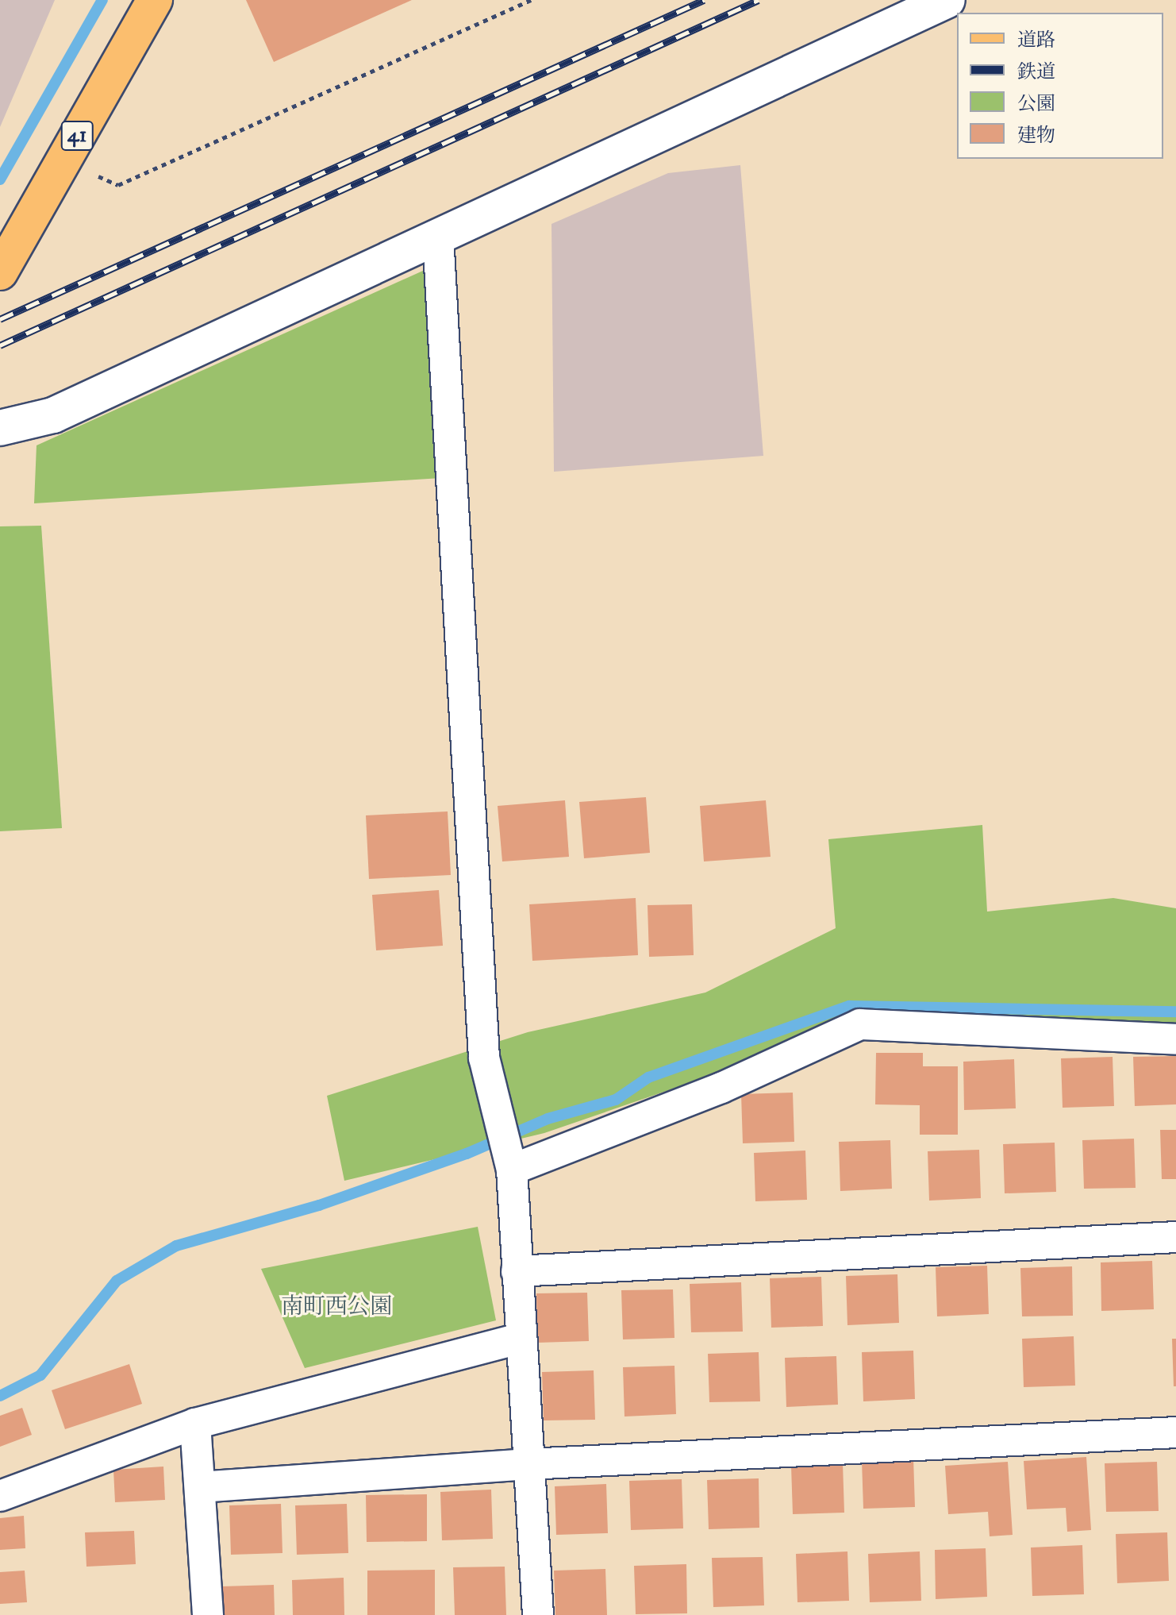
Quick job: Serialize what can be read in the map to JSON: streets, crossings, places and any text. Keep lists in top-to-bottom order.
{
  "streets": {
    "main road": ["41"]
  },
  "parks": ["南町西公園"],
  "legend": [
    "道路",
    "鉄道",
    "公園",
    "建物"
  ]
}
